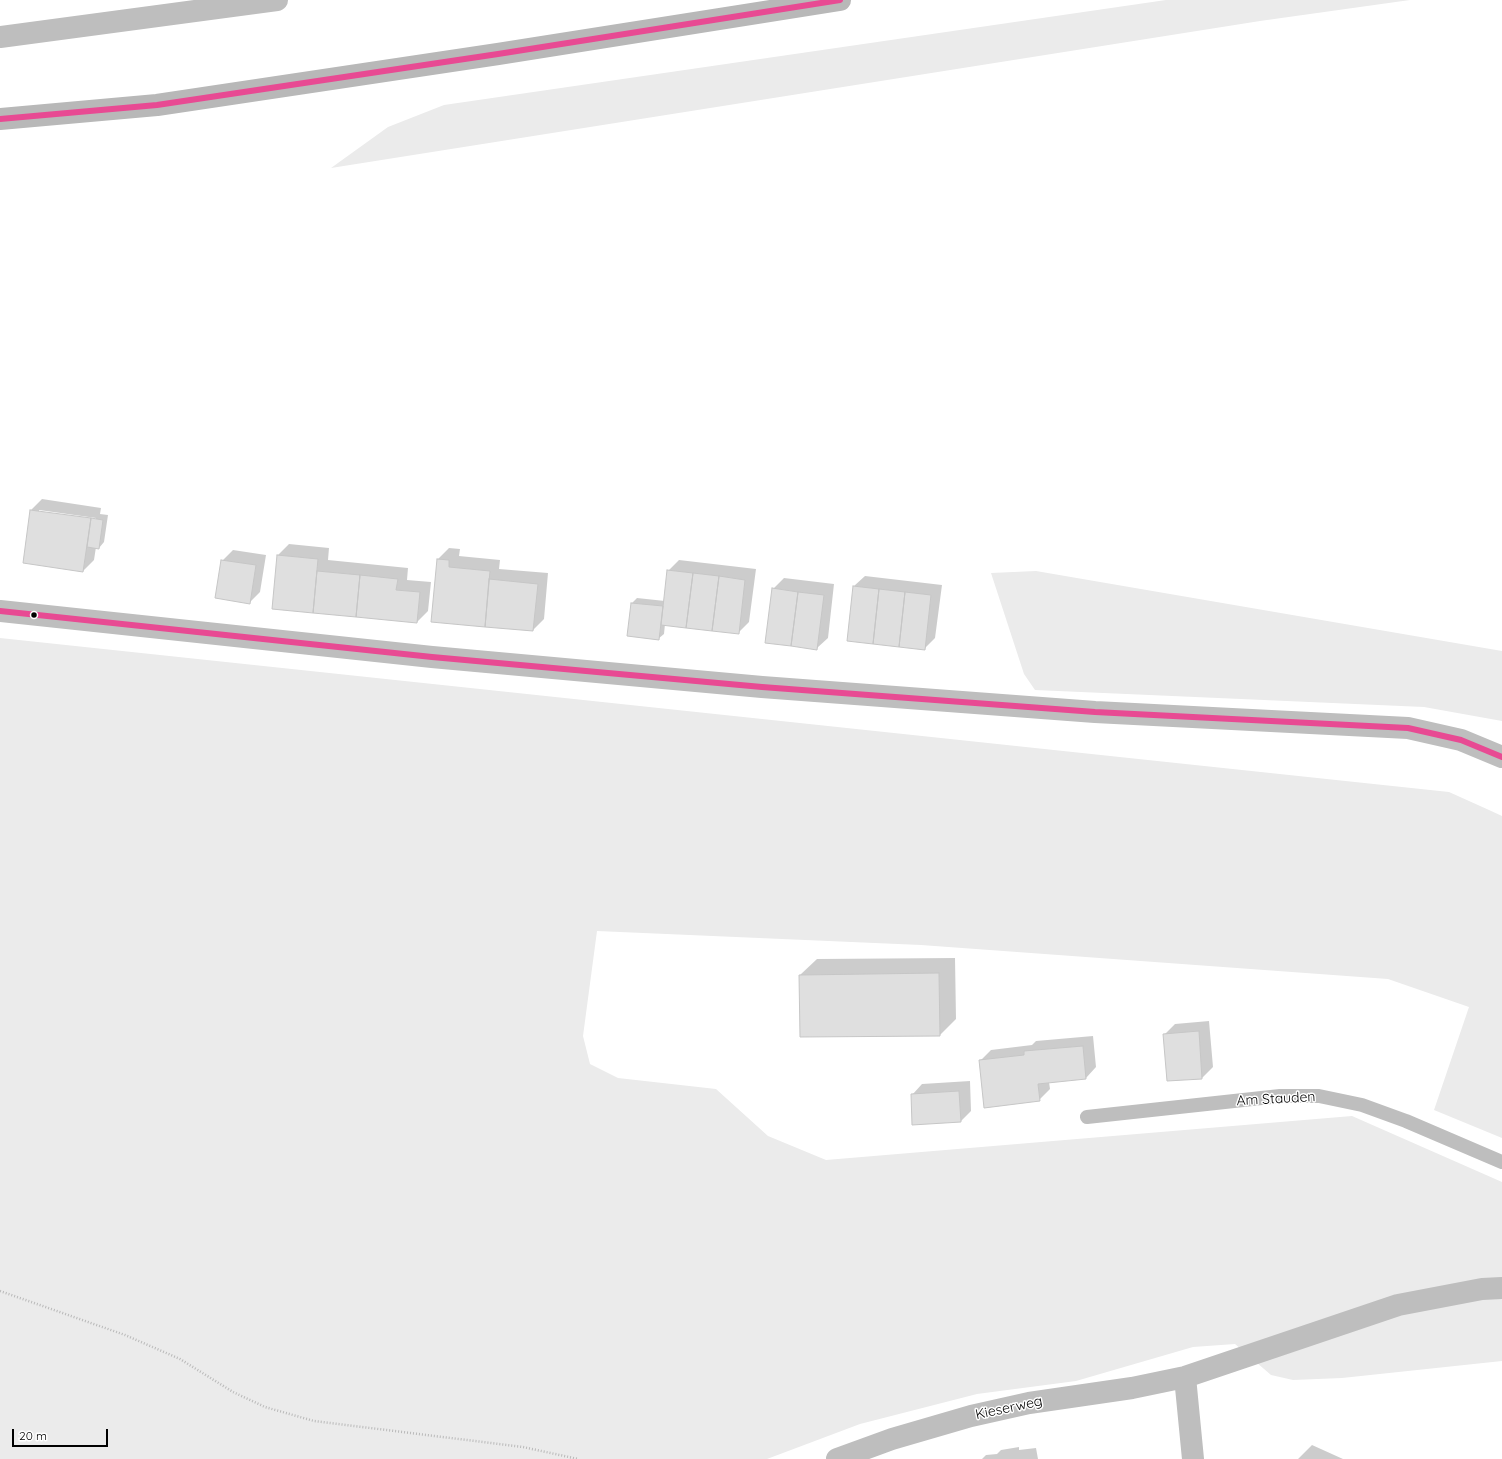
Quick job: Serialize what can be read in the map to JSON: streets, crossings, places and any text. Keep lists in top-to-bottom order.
{
  "streets": {
    "main road": ["Kieserweg"],
    "lane": ["Am Stauden"]
  },
  "scale_bar": "20 m"
}
